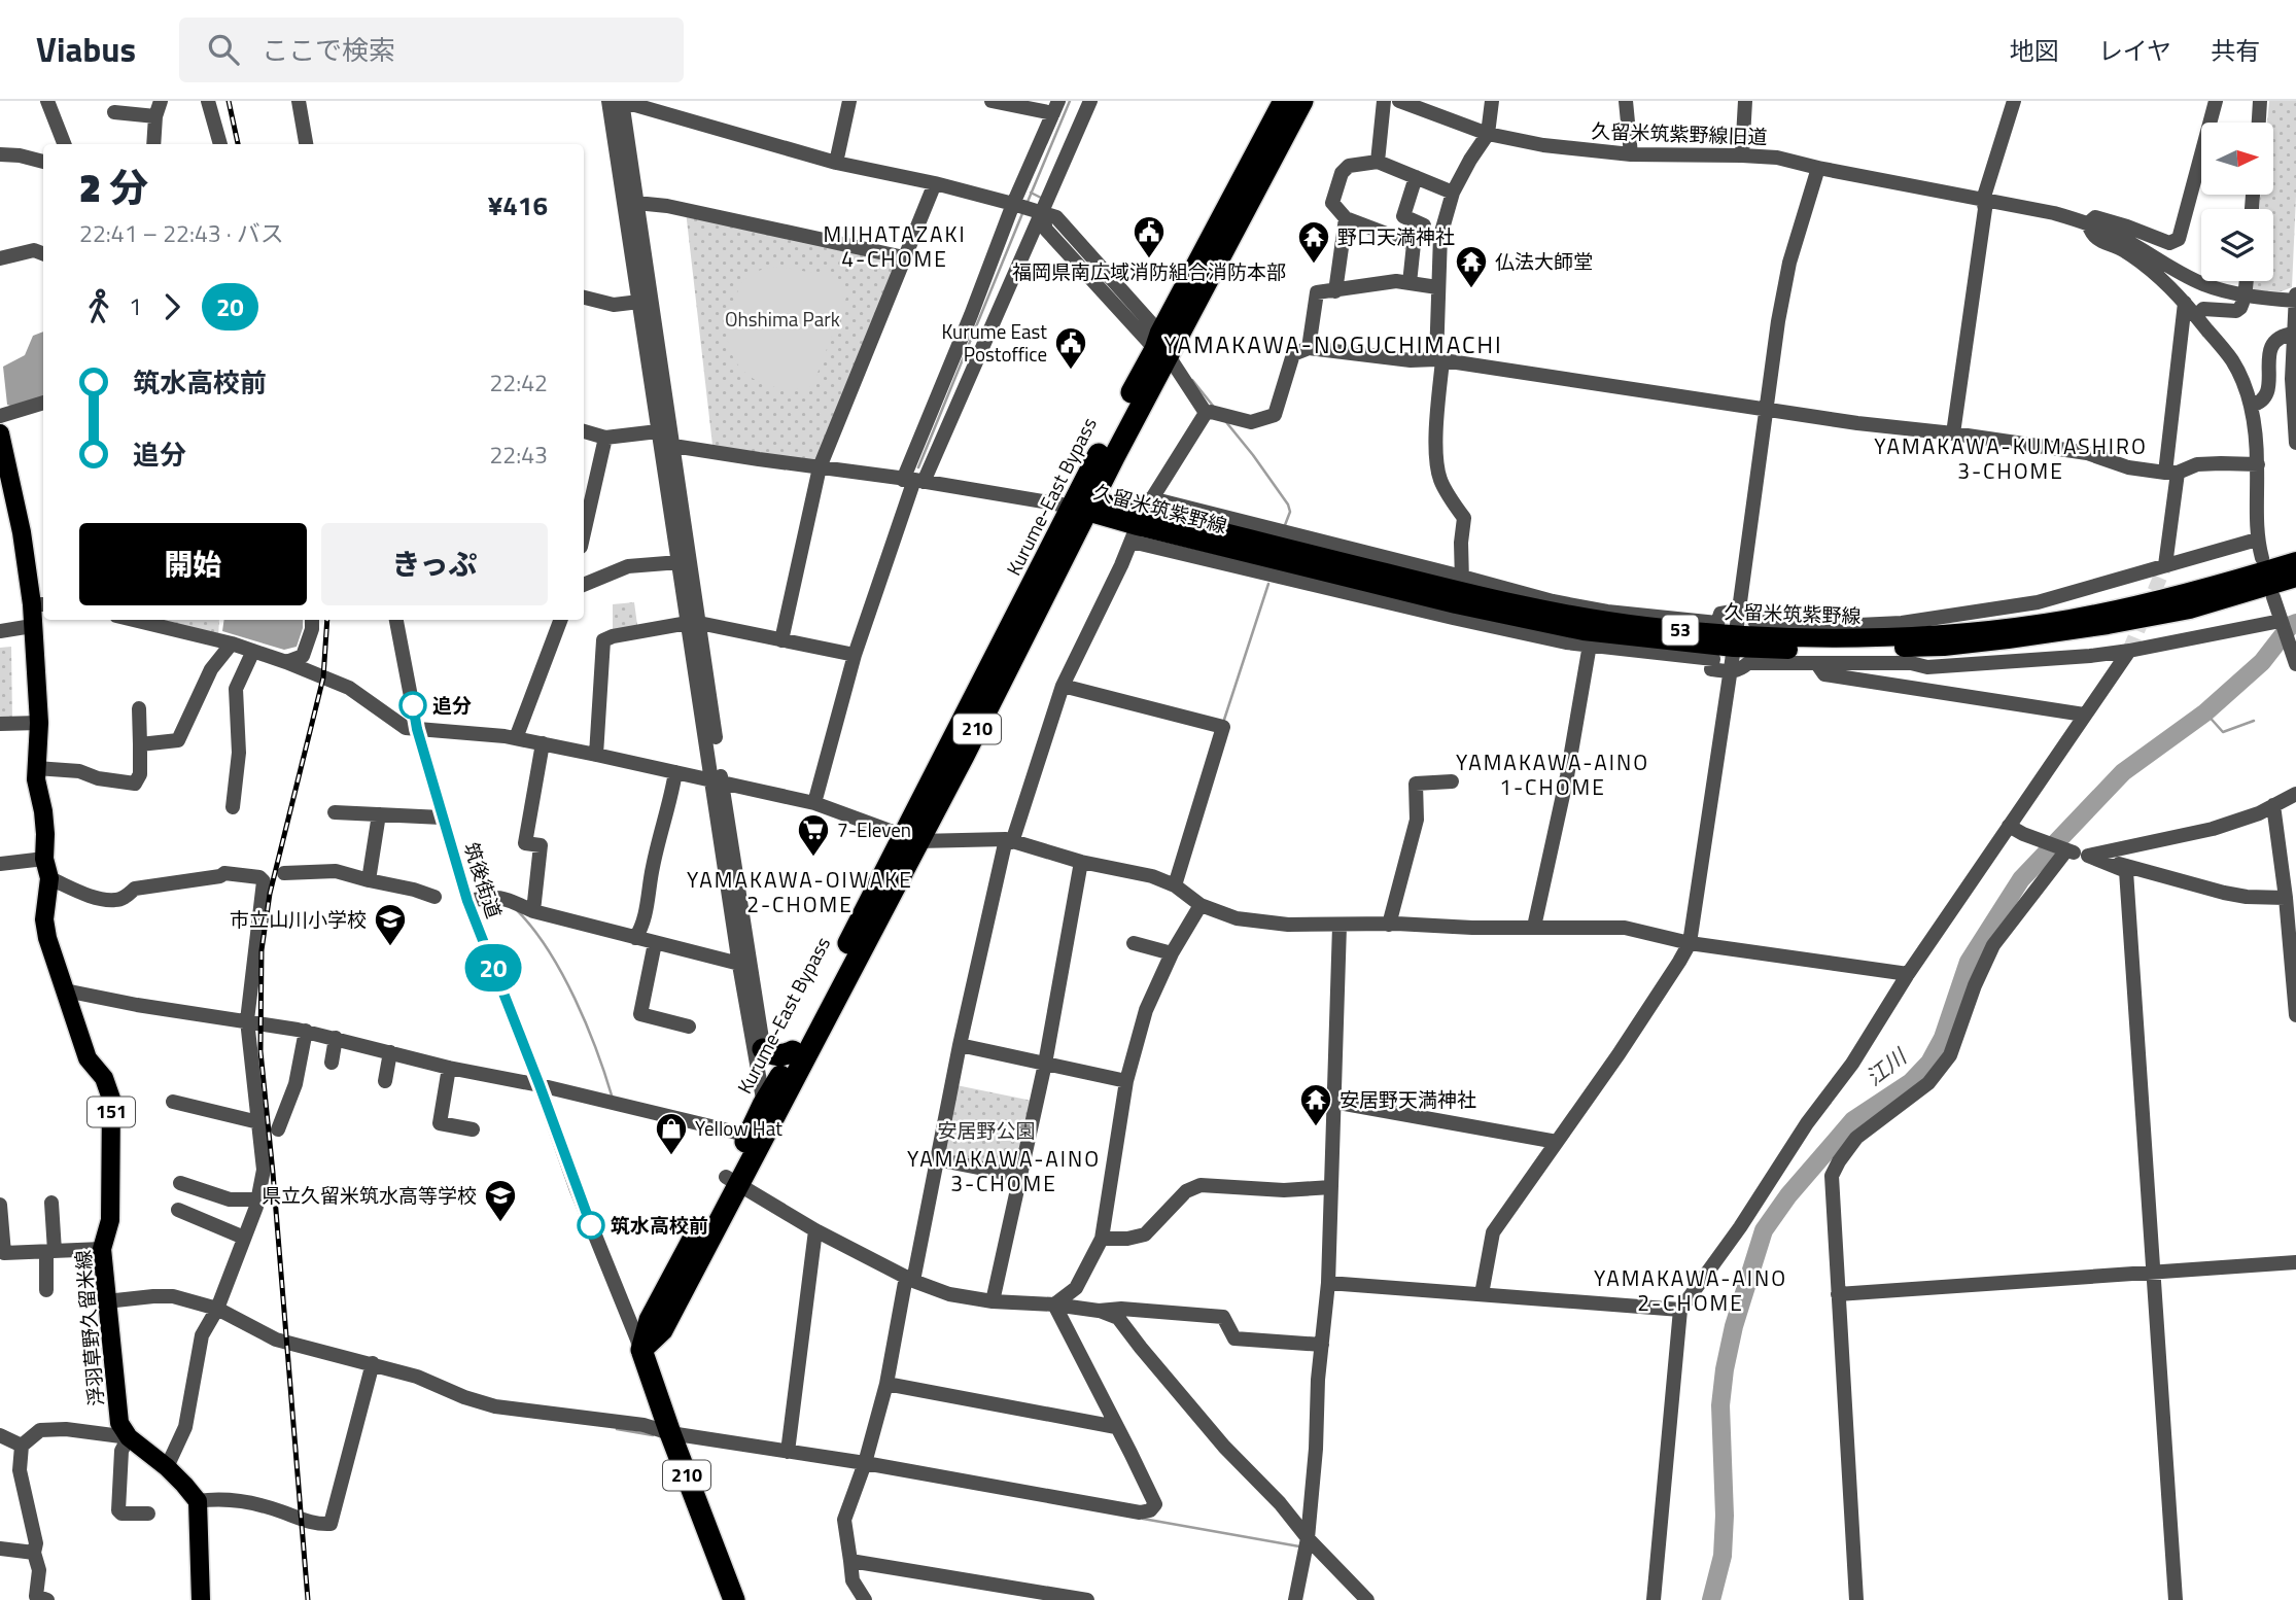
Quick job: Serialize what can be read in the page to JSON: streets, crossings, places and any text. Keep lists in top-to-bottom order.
{
  "streets": {
    "highway": ["Kurume-East Bypass", "210"],
    "main road": [
      "久留米筑紫野線",
      "53",
      "151",
      "浮羽草野久留米線"
    ],
    "street": ["久留米筑紫野線旧道", "筑後街道"]
  },
  "crossings": [
    ["Kurume-East Bypass", "久留米筑紫野線"],
    ["Kurume-East Bypass", "210"],
    ["Kurume-East Bypass", "筑後街道"],
    ["210", "筑後街道"]
  ],
  "districts": [
    "MIIHATAZAKI 4-CHOME",
    "YAMAKAWA-NOGUCHIMACHI",
    "YAMAKAWA-KUMASHIRO 3-CHOME",
    "YAMAKAWA-AINO 1-CHOME",
    "YAMAKAWA-OIWAKE 2-CHOME",
    "YAMAKAWA-AINO 3-CHOME",
    "YAMAKAWA-AINO 2-CHOME"
  ],
  "water": ["江川"],
  "parks": ["Ohshima Park", "安居野公園"],
  "places": {
    "public building": ["福岡県南広域消防組合消防本部", "Kurume East Postoffice"],
    "temple": ["野口天満神社", "仏法大師堂", "安居野天満神社"],
    "other": ["追分", "筑水高校前"],
    "supermarket": ["7-Eleven"],
    "school or university": ["市立山川小学校", "県立久留米筑水高等学校"],
    "shop": ["Yellow Hat"]
  },
  "lines": ["bus line 20"],
  "north": "right",
  "page": {
    "header": "Viabus",
    "search": "ここで検索",
    "nav": ["地図", "レイヤ", "共有"],
    "on_map": "20",
    "heading": ["2 分", "22:41 – 22:43 · バス", "¥416"],
    "legs": ["1", "20"],
    "list": [
      {
        "name": "筑水高校前",
        "value": "22:42"
      },
      {
        "name": "追分",
        "value": "22:43"
      }
    ],
    "buttons": ["開始", "きっぷ"]
  }
}
